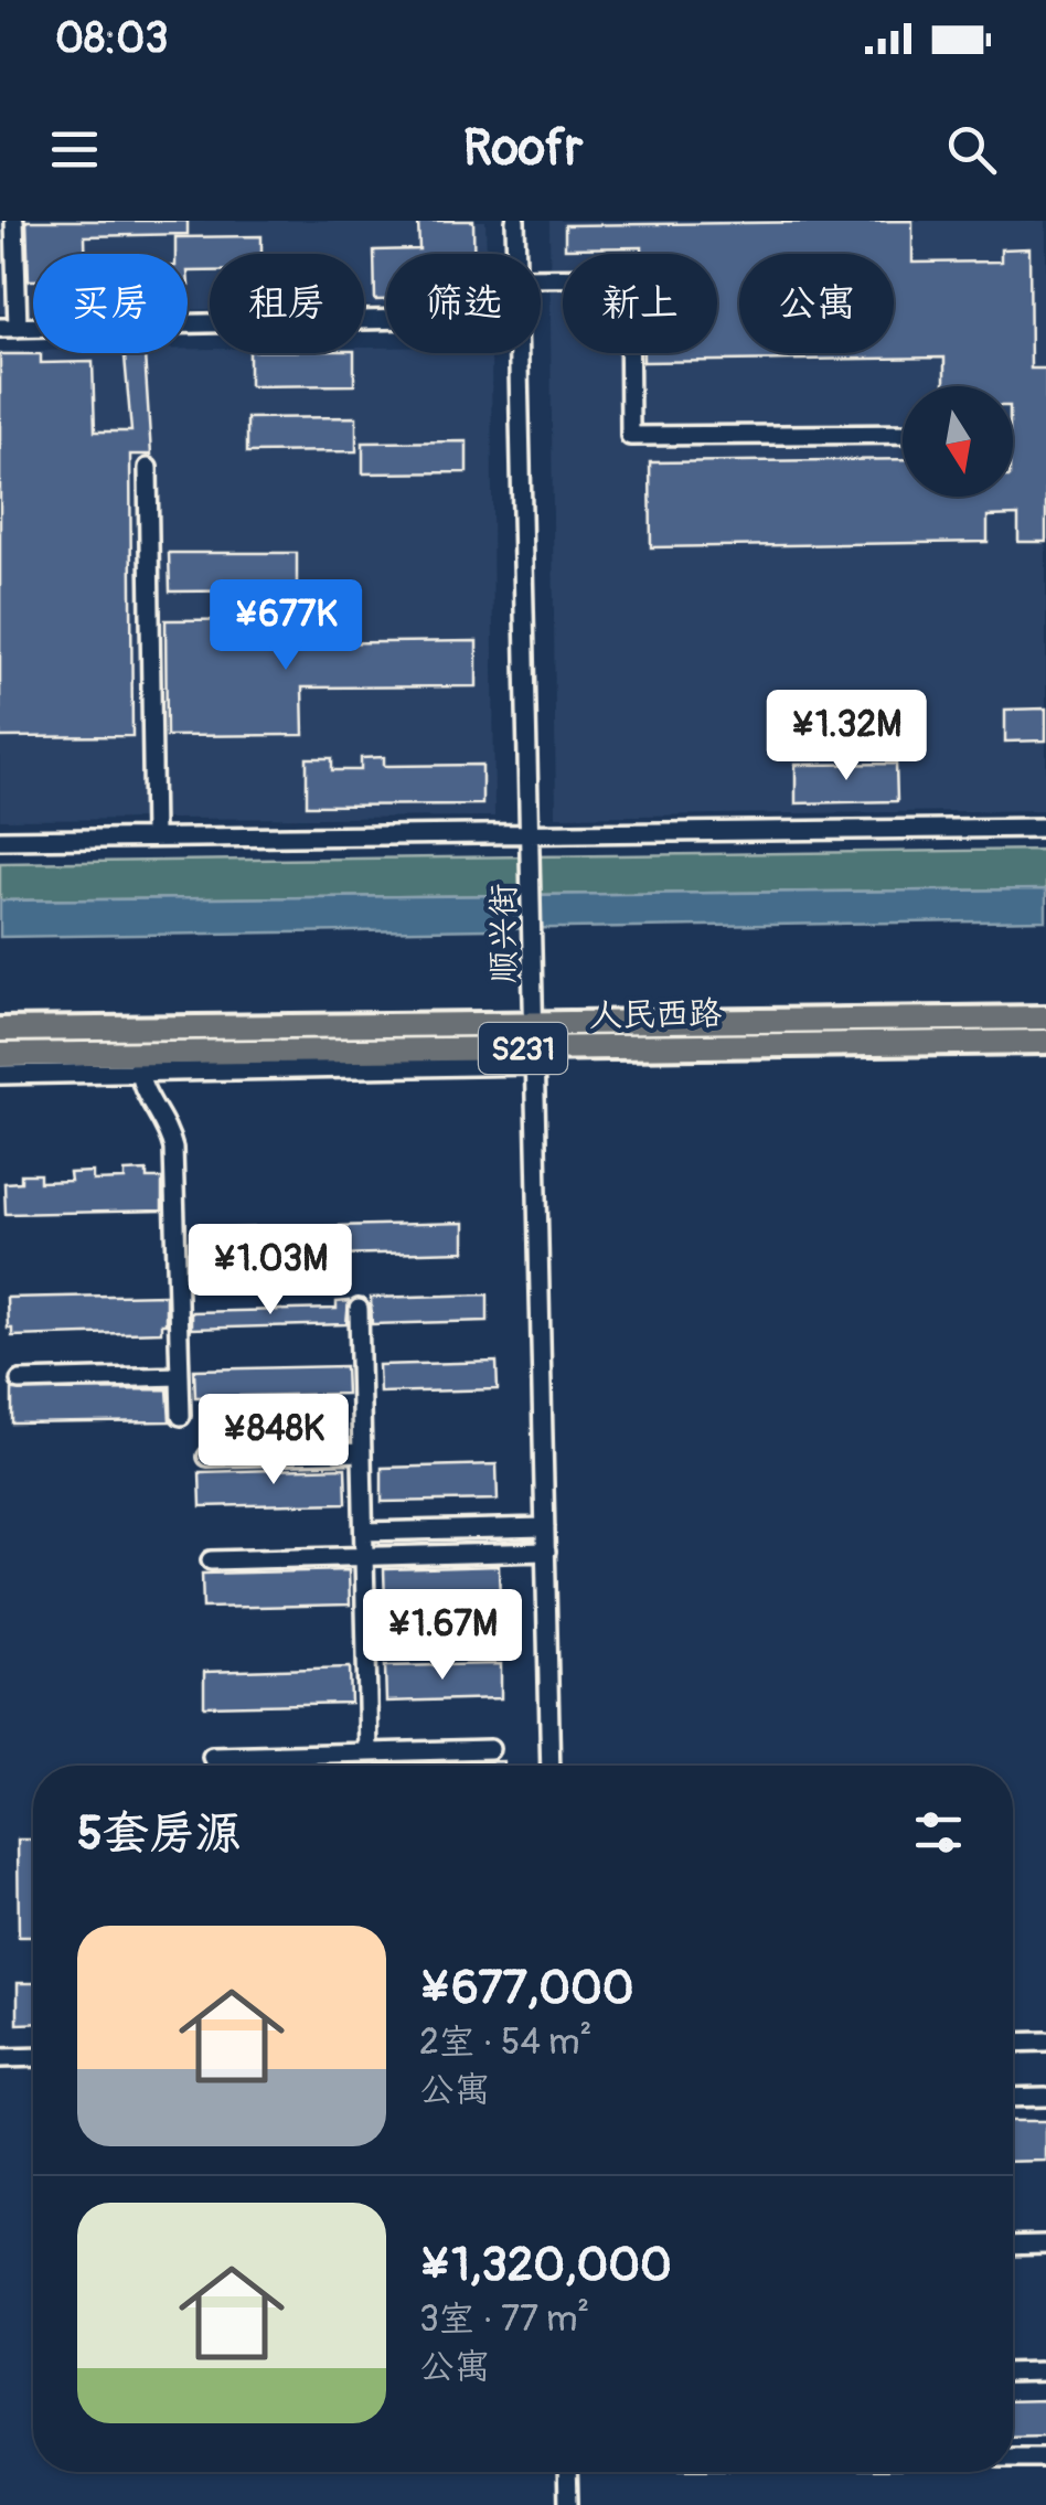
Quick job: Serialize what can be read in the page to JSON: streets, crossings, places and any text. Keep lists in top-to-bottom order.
{
  "streets": {
    "main road": ["人民西路", "S231"],
    "street": ["顺兴街"]
  },
  "crossings": [
    ["顺兴街", "人民西路"]
  ],
  "north": "bottom",
  "page": {
    "status": "08:03",
    "header": "Roofr",
    "chip": [
      "买房",
      "租房",
      "筛选",
      "新上",
      "公寓"
    ],
    "price": [
      "¥677K",
      "¥1.32M",
      "¥1.03M",
      "¥848K",
      "¥1.67M"
    ],
    "heading": "5套房源",
    "list": [
      {
        "name": "¥677,000",
        "note": "2室 · 54 m² · 公寓"
      },
      {
        "name": "¥1,320,000",
        "note": "3室 · 77 m² · 公寓"
      }
    ]
  }
}
